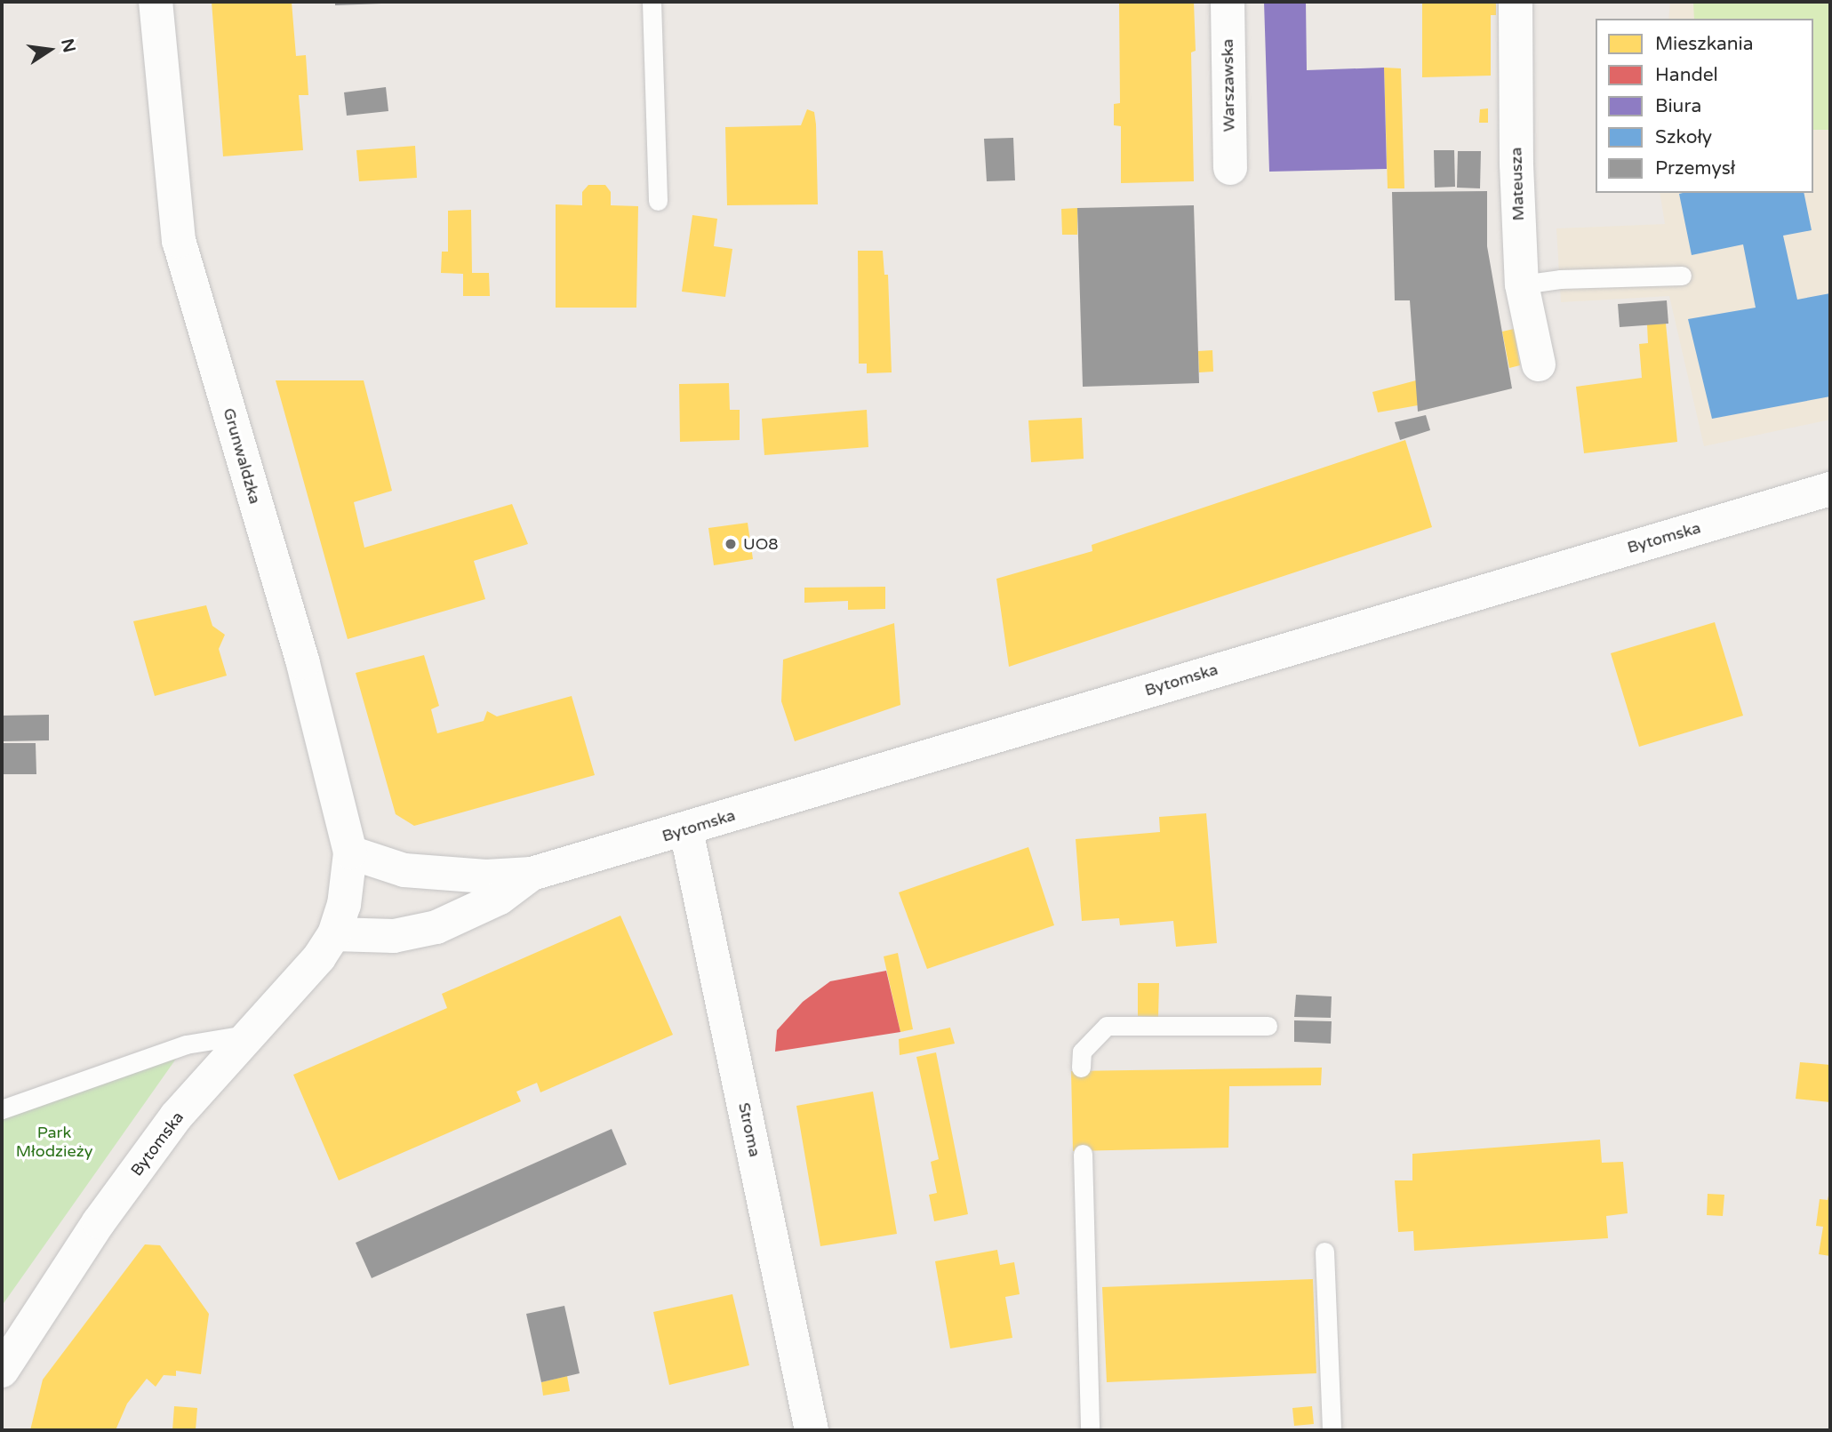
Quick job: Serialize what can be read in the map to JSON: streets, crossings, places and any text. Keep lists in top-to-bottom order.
{
  "streets": {
    "street": [
      "Warszawska",
      "Mateusza",
      "Grunwaldzka",
      "Bytomska",
      "Stroma"
    ]
  },
  "crossings": [
    ["Grunwaldzka", "Bytomska"],
    ["Bytomska", "Stroma"]
  ],
  "parks": ["Park Młodzieży"],
  "places": ["UO8"],
  "legend": [
    "Mieszkania",
    "Handel",
    "Biura",
    "Szkoły",
    "Przemysł"
  ],
  "north": "right"
}
